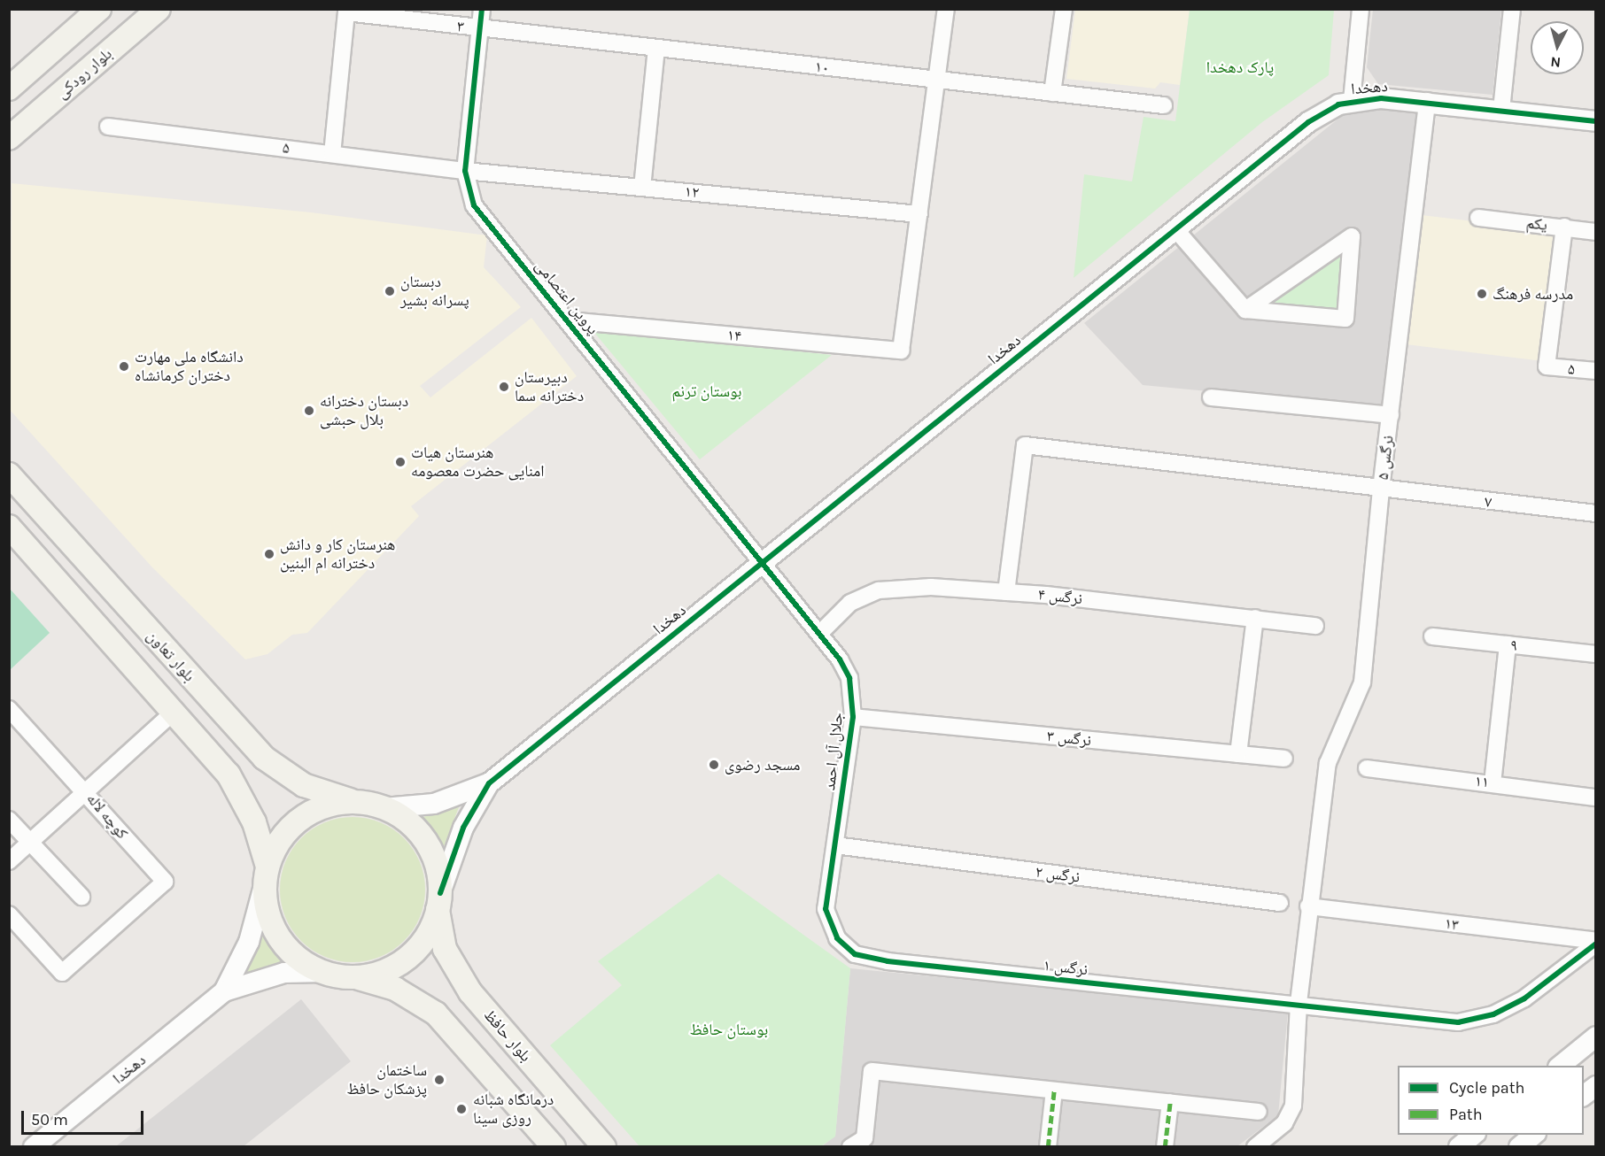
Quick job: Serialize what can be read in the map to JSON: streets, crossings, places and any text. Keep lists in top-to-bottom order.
{
  "streets": {
    "main road": ["بلوار رودکی", "بلوار تعاون", "بلوار حافظ"],
    "street": [
      "۳",
      "۱۰",
      "دهخدا",
      "۵",
      "۱۲",
      "یکم",
      "پروین اعتصامی",
      "۱۴",
      "نرگس ۵",
      "۷",
      "نرگس ۴",
      "۹",
      "نرگس ۳",
      "جلال آل احمد",
      "۱۱",
      "کوچه لاله",
      "نرگس ۲",
      "۱۳",
      "نرگس ۱"
    ]
  },
  "crossings": [
    ["۳", "۱۰"],
    ["۳", "۵"],
    ["۳", "پروین اعتصامی"],
    ["۱۰", "پروین اعتصامی"],
    ["دهخدا", "پروین اعتصامی"],
    ["دهخدا", "نرگس ۵"],
    ["دهخدا", "جلال آل احمد"],
    ["۵", "۱۲"],
    ["۵", "یکم"],
    ["۵", "پروین اعتصامی"],
    ["۱۲", "پروین اعتصامی"],
    ["۱۲", "۱۴"],
    ["پروین اعتصامی", "۱۴"],
    ["پروین اعتصامی", "جلال آل احمد"],
    ["نرگس ۵", "۷"],
    ["نرگس ۵", "نرگس ۴"],
    ["نرگس ۴", "جلال آل احمد"],
    ["بلوار تعاون", "بلوار حافظ"],
    ["نرگس ۳", "جلال آل احمد"],
    ["جلال آل احمد", "نرگس ۲"],
    ["جلال آل احمد", "نرگس ۱"],
    ["۱۳", "نرگس ۱"]
  ],
  "parks": ["پارک دهخدا", "بوستان ترنم", "بوستان حافظ"],
  "places": [
    "دبستان پسرانه بشير",
    "مدرسه فرهنگ",
    "دانشگاه ملی مهارت دختران کرمانشاه",
    "دبیرستان دخترانه سما",
    "دبستان دخترانه بلال حبشی",
    "هنرستان هیات امنایی حضرت معصومه",
    "هنرستان کار و دانش دخترانه ام البنین",
    "مسجد رضوی",
    "ساختمان پزشکان حافظ",
    "درمانگاه شبانه روزی سینا"
  ],
  "legend": ["Cycle path", "Path"],
  "scale_bar": "50 m",
  "north": "bottom"
}
